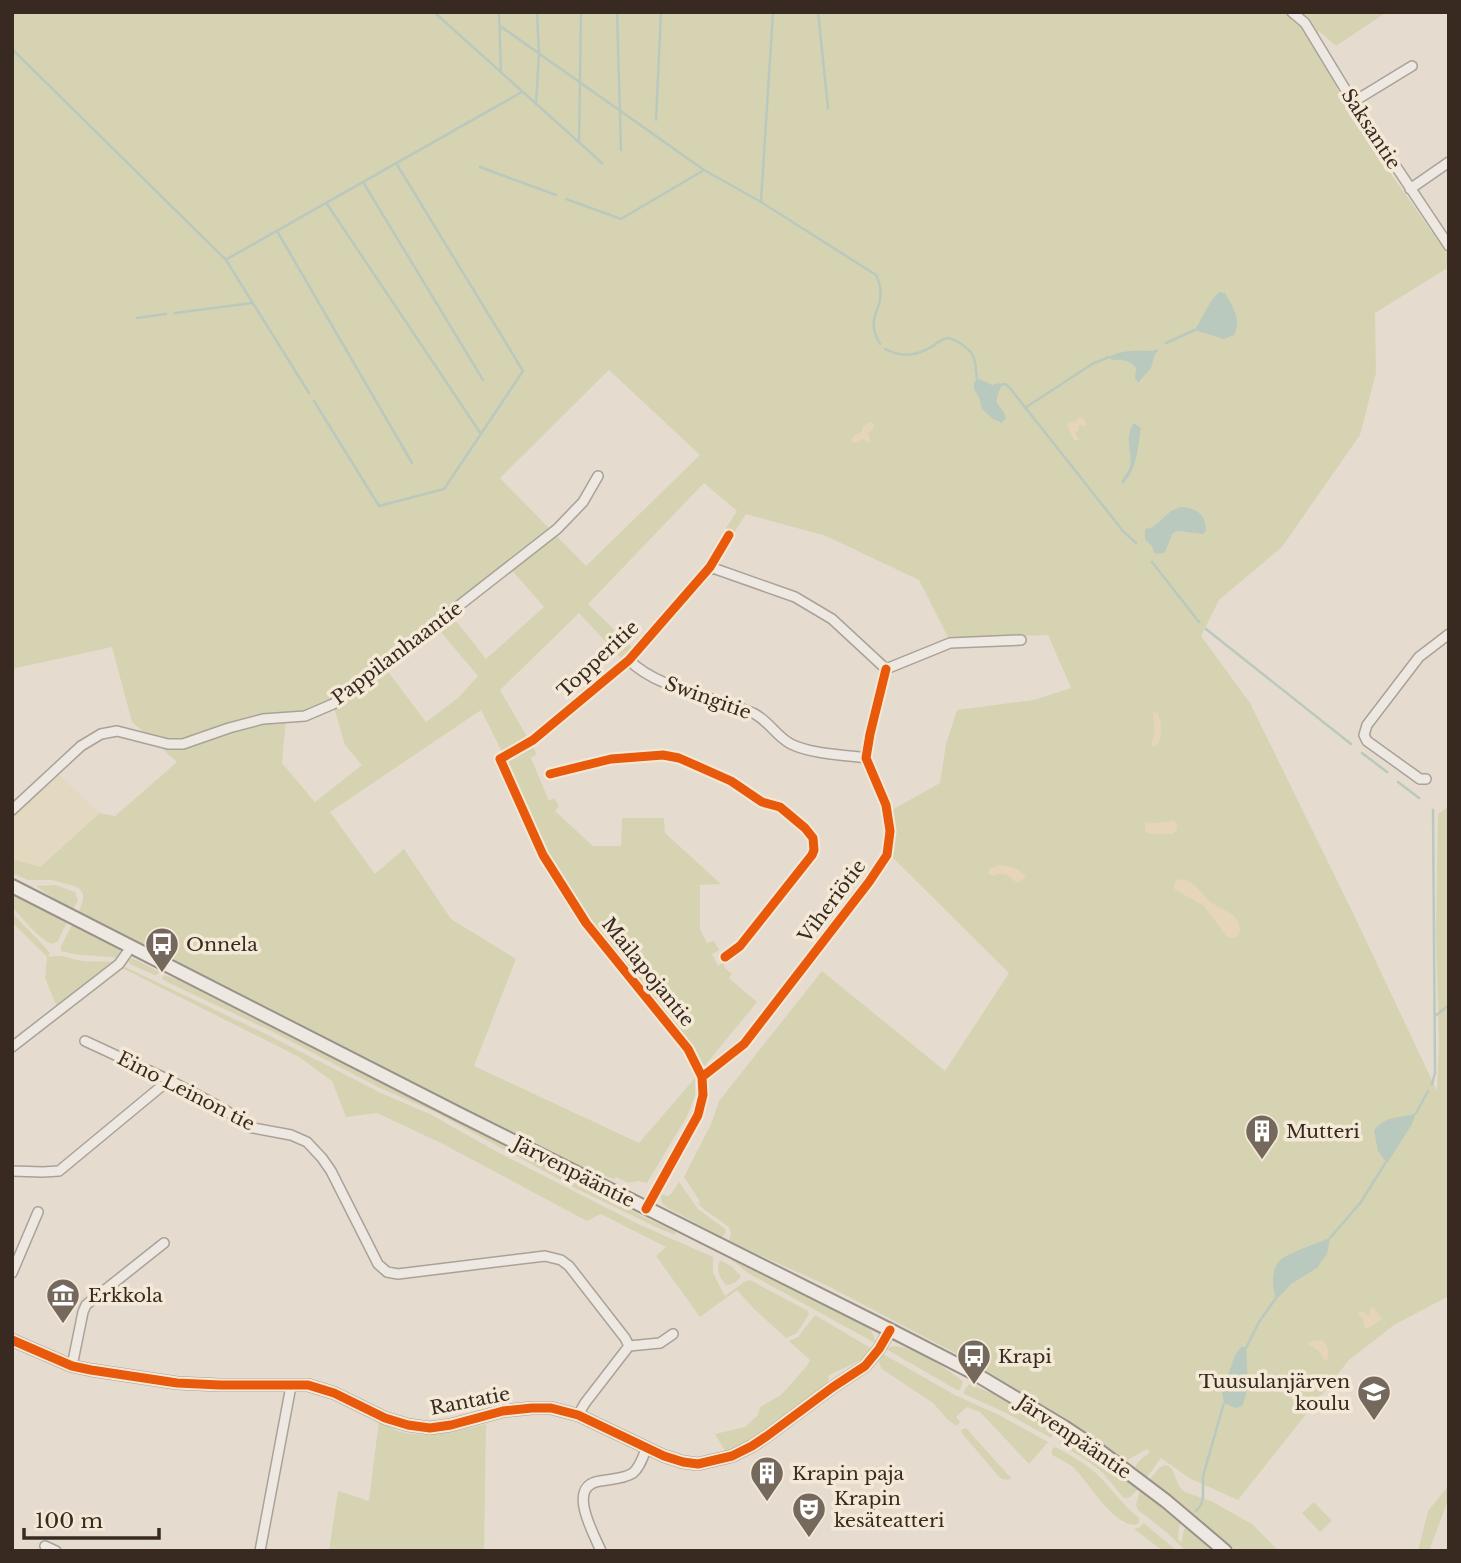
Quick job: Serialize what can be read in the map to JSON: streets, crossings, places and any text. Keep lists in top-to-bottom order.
{
  "streets": {
    "main road": ["Järvenpääntie"],
    "street": [
      "Saksantie",
      "Pappilanhaantie",
      "Topperitie",
      "Swingitie",
      "Viheriötie",
      "Mailapojantie",
      "Eino Leinon tie",
      "Rantatie"
    ]
  },
  "crossings": [
    ["Topperitie", "Swingitie"],
    ["Topperitie", "Mailapojantie"],
    ["Swingitie", "Viheriötie"],
    ["Viheriötie", "Mailapojantie"],
    ["Järvenpääntie", "Rantatie"]
  ],
  "places": {
    "bus stop": ["Onnela", "Krapi"],
    "building": ["Mutteri", "Krapin paja"],
    "museum": ["Erkkola"],
    "school or university": ["Tuusulanjärven koulu"],
    "theatre": ["Krapin kesäteatteri"]
  },
  "scale_bar": "100 m"
}
